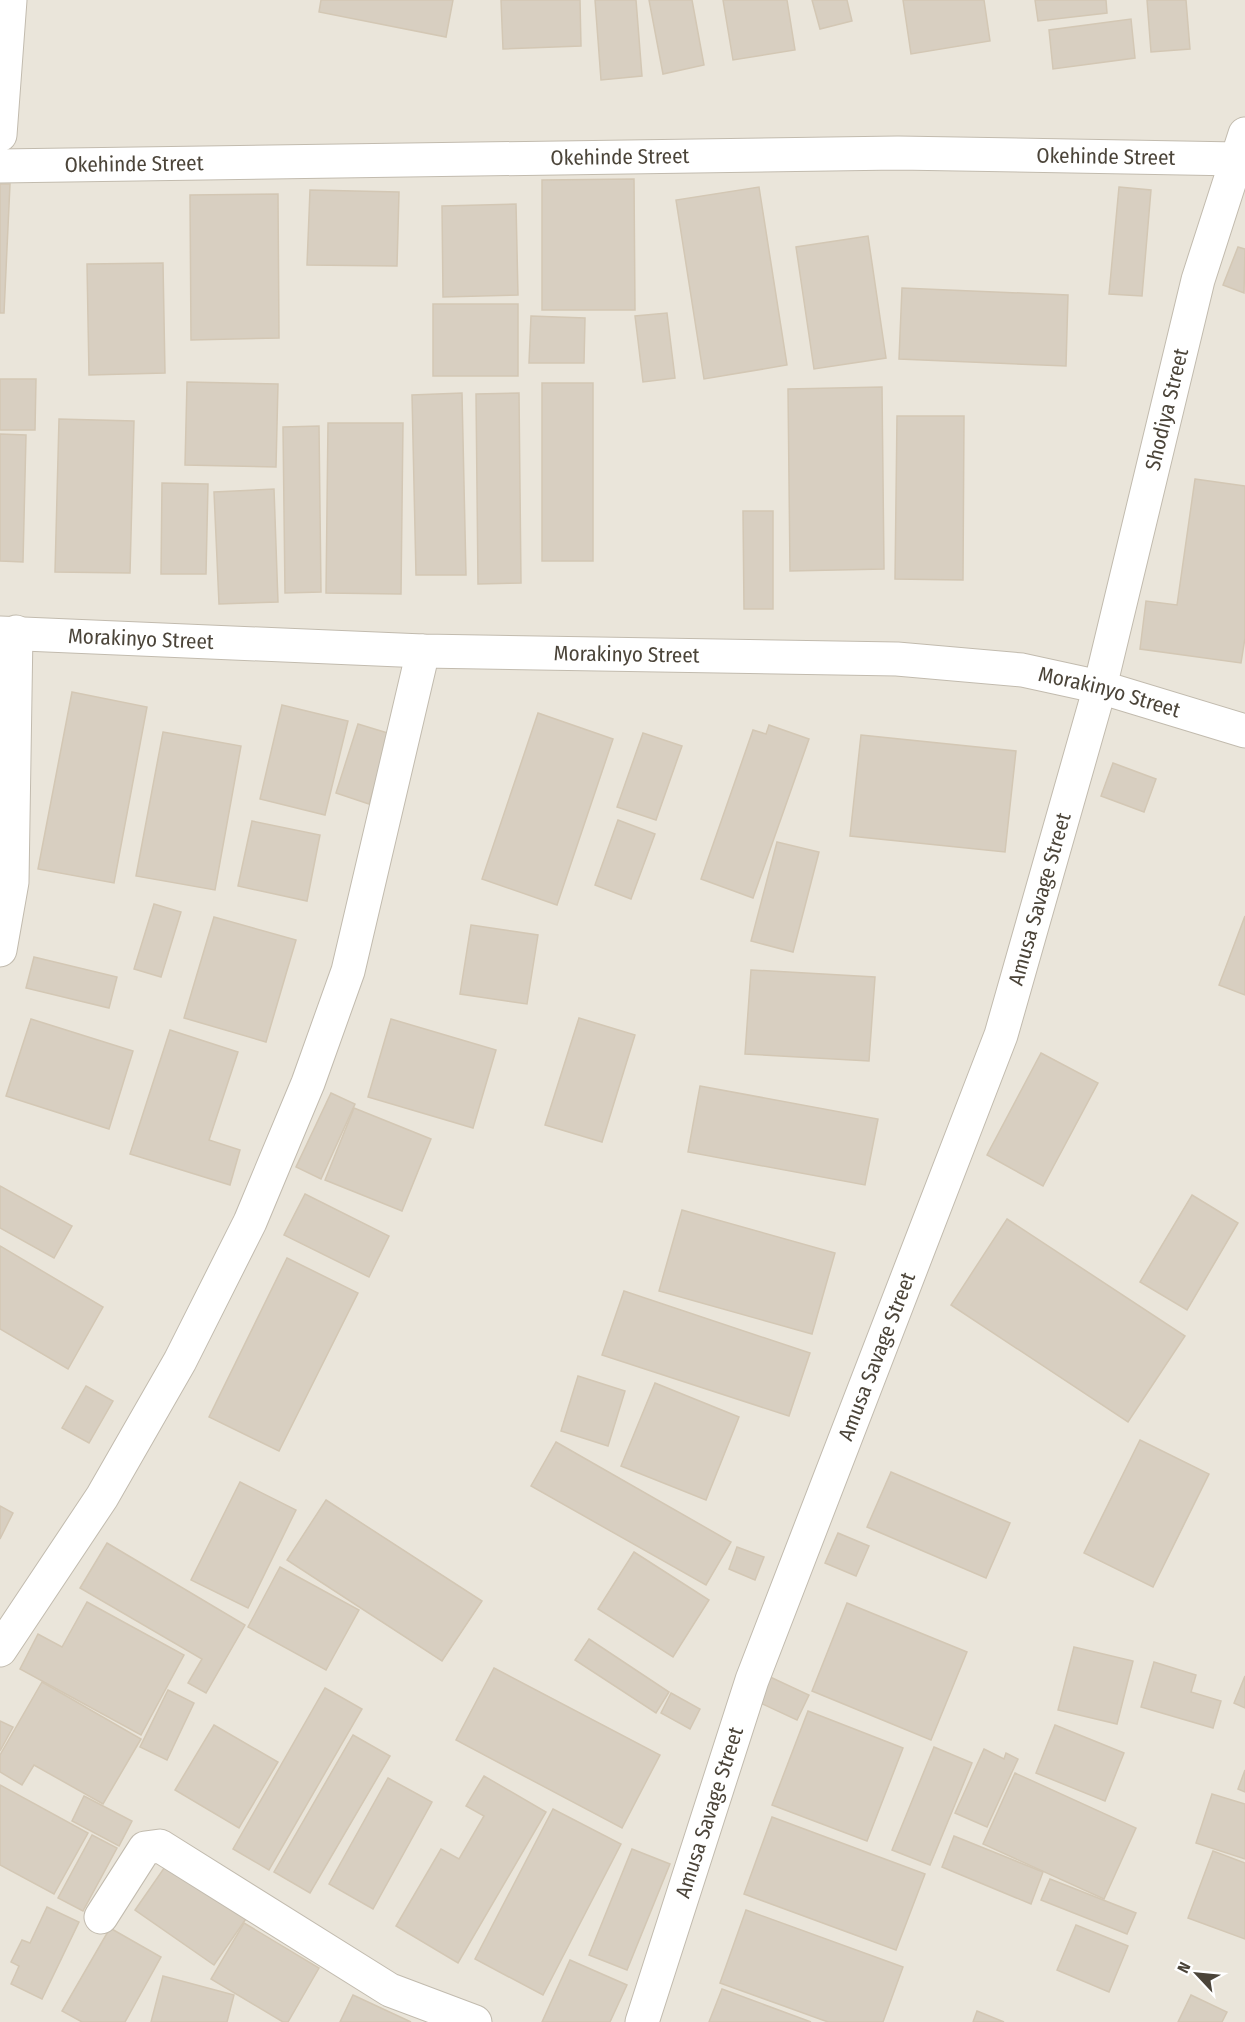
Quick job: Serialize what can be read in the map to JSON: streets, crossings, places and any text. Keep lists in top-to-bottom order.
{
  "streets": {
    "street": [
      "Okehinde Street",
      "Shodiya Street",
      "Morakinyo Street",
      "Amusa Savage Street"
    ]
  },
  "crossings": [
    ["Okehinde Street", "Shodiya Street"],
    ["Shodiya Street", "Morakinyo Street"],
    ["Shodiya Street", "Amusa Savage Street"],
    ["Morakinyo Street", "Amusa Savage Street"]
  ],
  "north": "top left"
}
